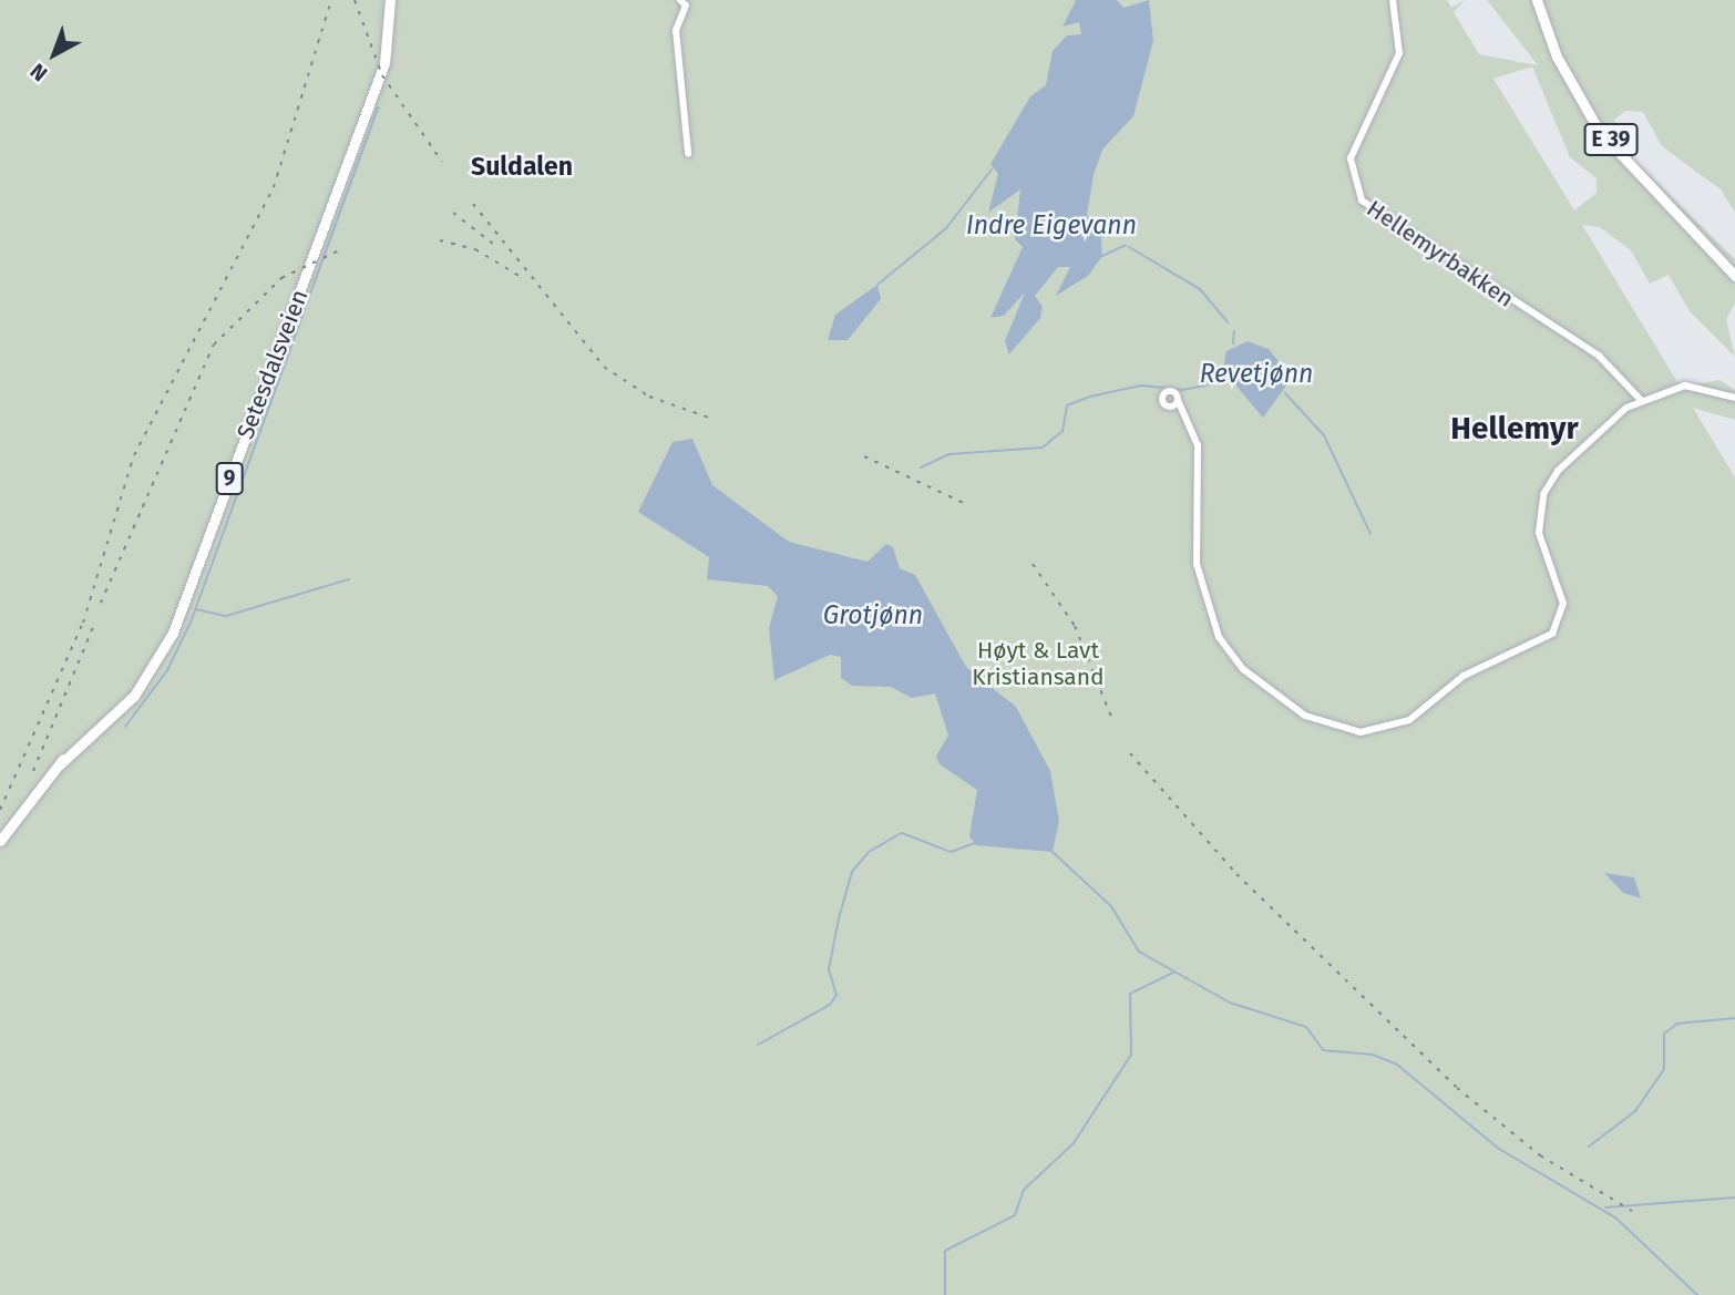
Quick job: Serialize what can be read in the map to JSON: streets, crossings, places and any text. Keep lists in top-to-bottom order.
{
  "streets": {
    "highway": ["E 39", "Setesdalsveien", "9"],
    "street": ["Hellemyrbakken"]
  },
  "districts": ["Suldalen", "Hellemyr"],
  "water": ["Indre Eigevann", "Revetjønn", "Grotjønn"],
  "parks": ["Høyt & Lavt Kristiansand"],
  "north": "bottom left"
}
